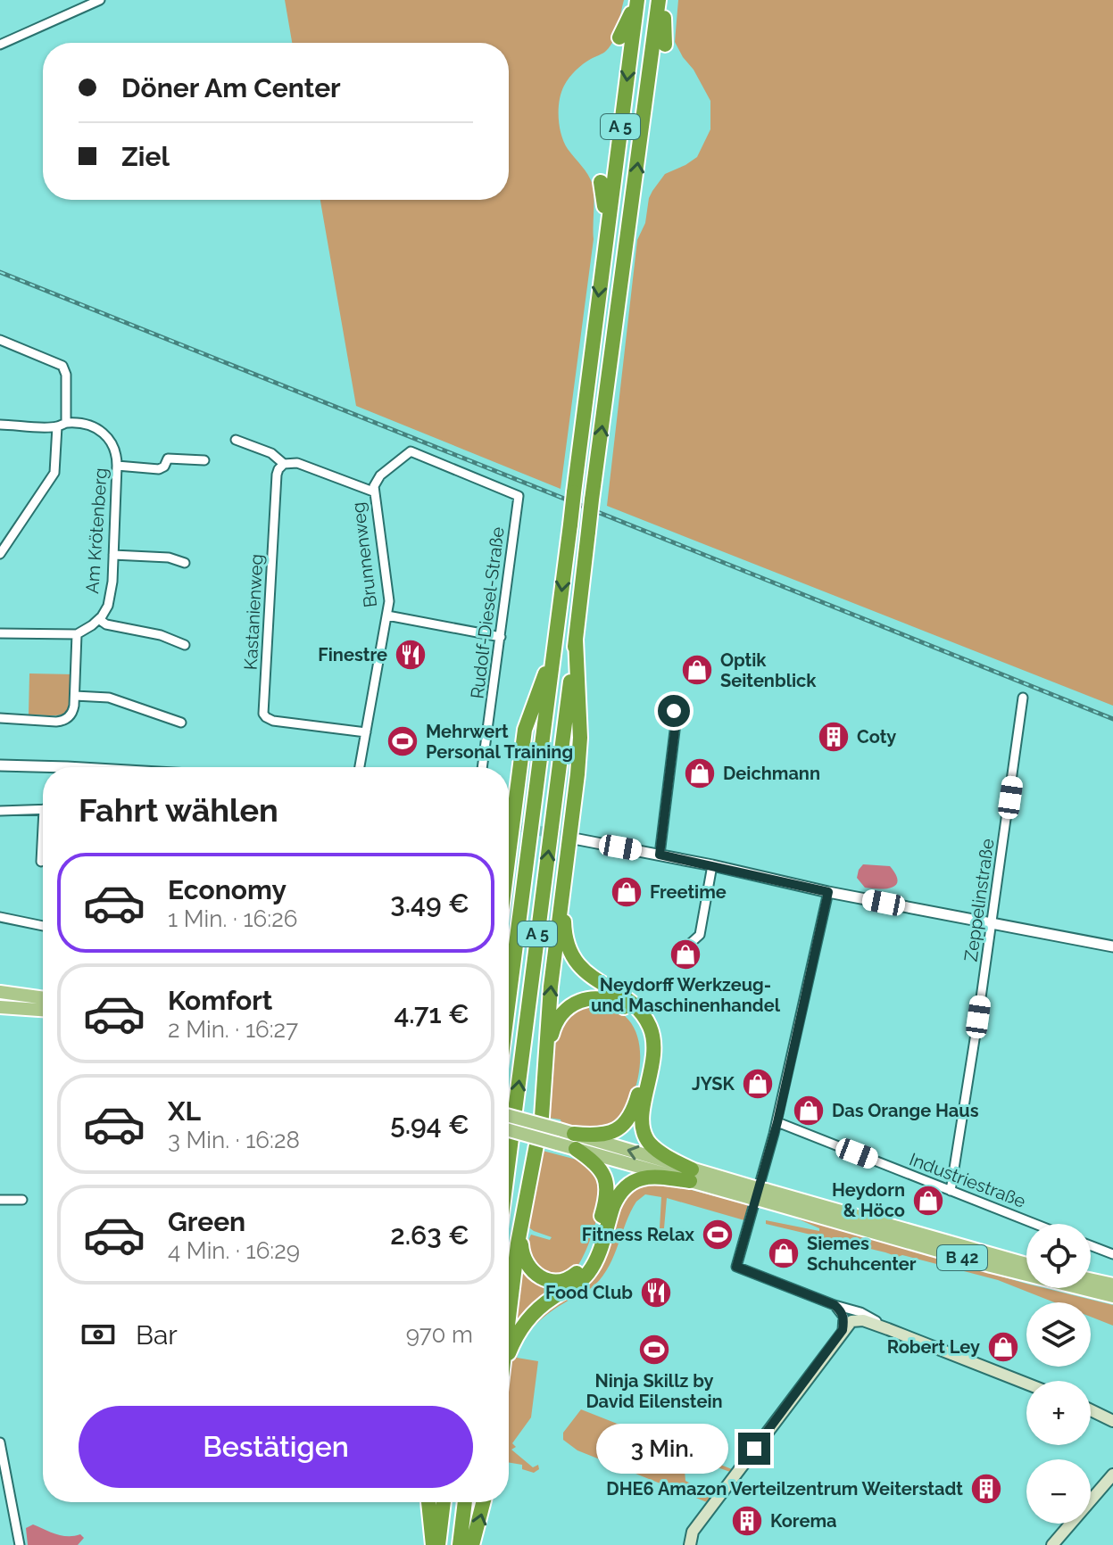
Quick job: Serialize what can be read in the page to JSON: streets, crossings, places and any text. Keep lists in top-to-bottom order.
{
  "streets": {
    "highway": ["A 5"],
    "main road": ["B 42"],
    "street": [
      "Am Krötenberg",
      "Brunnenweg",
      "Kastanienweg",
      "Rudolf-Diesel-Straße",
      "Zeppelinstraße",
      "Industriestraße"
    ]
  },
  "crossings": [
    ["A 5", "B 42"],
    ["Brunnenweg", "Kastanienweg"],
    ["Brunnenweg", "Rudolf-Diesel-Straße"],
    ["Zeppelinstraße", "Industriestraße"]
  ],
  "places": {
    "restaurant": ["Finestre", "Food Club"],
    "shop": [
      "Optik Seitenblick",
      "Deichmann",
      "Freetime",
      "Neydorff Werkzeug- und Maschinenhandel",
      "JYSK",
      "Das Orange Haus",
      "Heydorn & Höco",
      "Siemes Schuhcenter",
      "Robert Ley"
    ],
    "building": ["Coty", "DHE6 Amazon Verteilzentrum Weiterstadt", "Korema"],
    "sports": ["Mehrwert Personal Training", "Fitness Relax", "Ninja Skillz by David Eilenstein"]
  },
  "page": {
    "banner": ["Döner Am Center", "Ziel"],
    "heading": "Fahrt wählen",
    "list": [
      {
        "name": "Economy",
        "note": "1 Min. · 16:26",
        "value": "3.49 €"
      },
      {
        "name": "Komfort",
        "note": "2 Min. · 16:27",
        "value": "4.71 €"
      },
      {
        "name": "XL",
        "note": "3 Min. · 16:28",
        "value": "5.94 €"
      },
      {
        "name": "Green",
        "note": "4 Min. · 16:29",
        "value": "2.63 €"
      }
    ],
    "map_buttons": ["+", "−"],
    "pay": ["Bar", "970 m"],
    "buttons": "Bestätigen",
    "bubble": "3 Min."
  }
}
